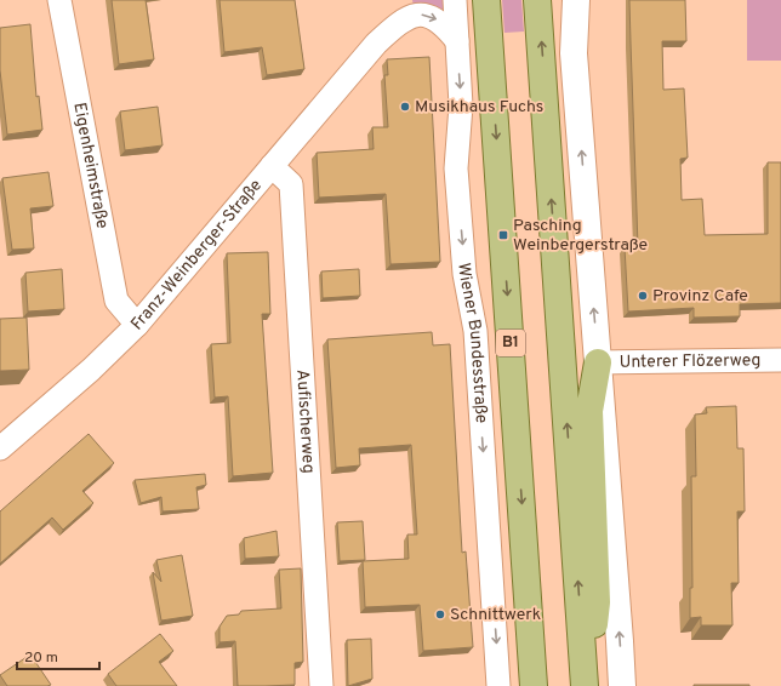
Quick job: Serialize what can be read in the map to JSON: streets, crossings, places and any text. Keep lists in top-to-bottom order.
{
  "streets": {
    "main road": ["Wiener Bundesstraße", "B1"],
    "street": [
      "Eigenheimstraße",
      "Franz-Weinberger-Straße",
      "Unterer Flözerweg",
      "Aufischerweg"
    ]
  },
  "crossings": [
    ["Eigenheimstraße", "Franz-Weinberger-Straße"],
    ["Franz-Weinberger-Straße", "Wiener Bundesstraße"],
    ["Franz-Weinberger-Straße", "Aufischerweg"]
  ],
  "places": {
    "other": ["Musikhaus Fuchs", "Provinz Cafe", "Schnittwerk"],
    "transit": ["Pasching Weinbergerstraße"]
  },
  "scale_bar": "20 m"
}
